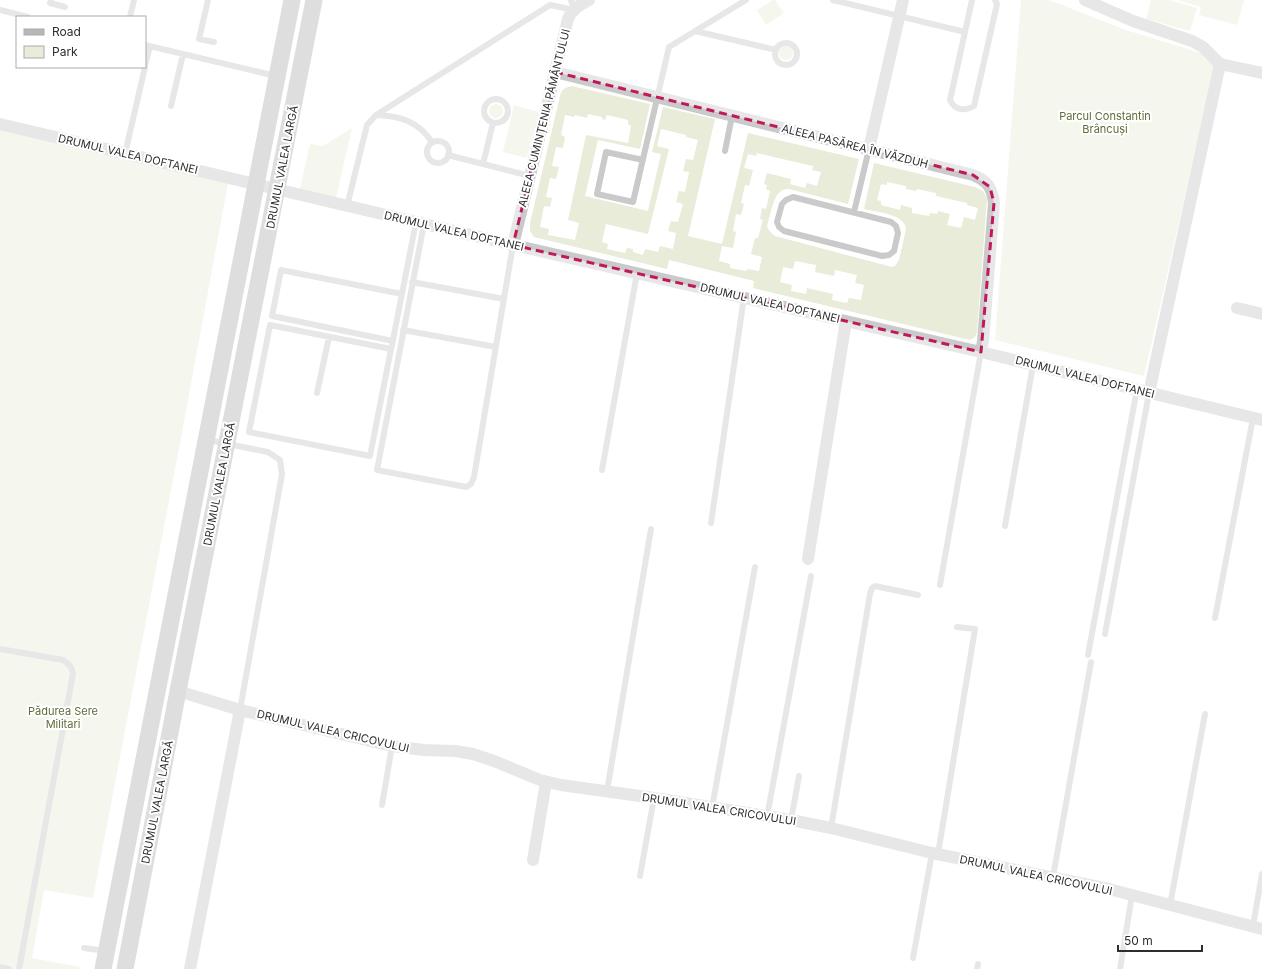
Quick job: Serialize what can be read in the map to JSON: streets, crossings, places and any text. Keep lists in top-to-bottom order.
{
  "streets": {
    "main road": ["DRUMUL VALEA LARGĂ"],
    "street": [
      "ALEEA CUMINȚENIA PĂMÂNTULUI",
      "ALEEA PASĂREA ÎN VĂZDUH",
      "DRUMUL VALEA DOFTANEI",
      "DRUMUL VALEA CRICOVULUI"
    ]
  },
  "crossings": [
    ["ALEEA CUMINȚENIA PĂMÂNTULUI", "ALEEA PASĂREA ÎN VĂZDUH"],
    ["ALEEA CUMINȚENIA PĂMÂNTULUI", "DRUMUL VALEA DOFTANEI"],
    ["ALEEA PASĂREA ÎN VĂZDUH", "DRUMUL VALEA DOFTANEI"],
    ["DRUMUL VALEA DOFTANEI", "DRUMUL VALEA LARGĂ"],
    ["DRUMUL VALEA LARGĂ", "DRUMUL VALEA CRICOVULUI"]
  ],
  "parks": ["Parcul Constantin Brâncuși", "Pădurea Sere Militari"],
  "legend": ["Road", "Park"],
  "scale_bar": "50 m"
}
